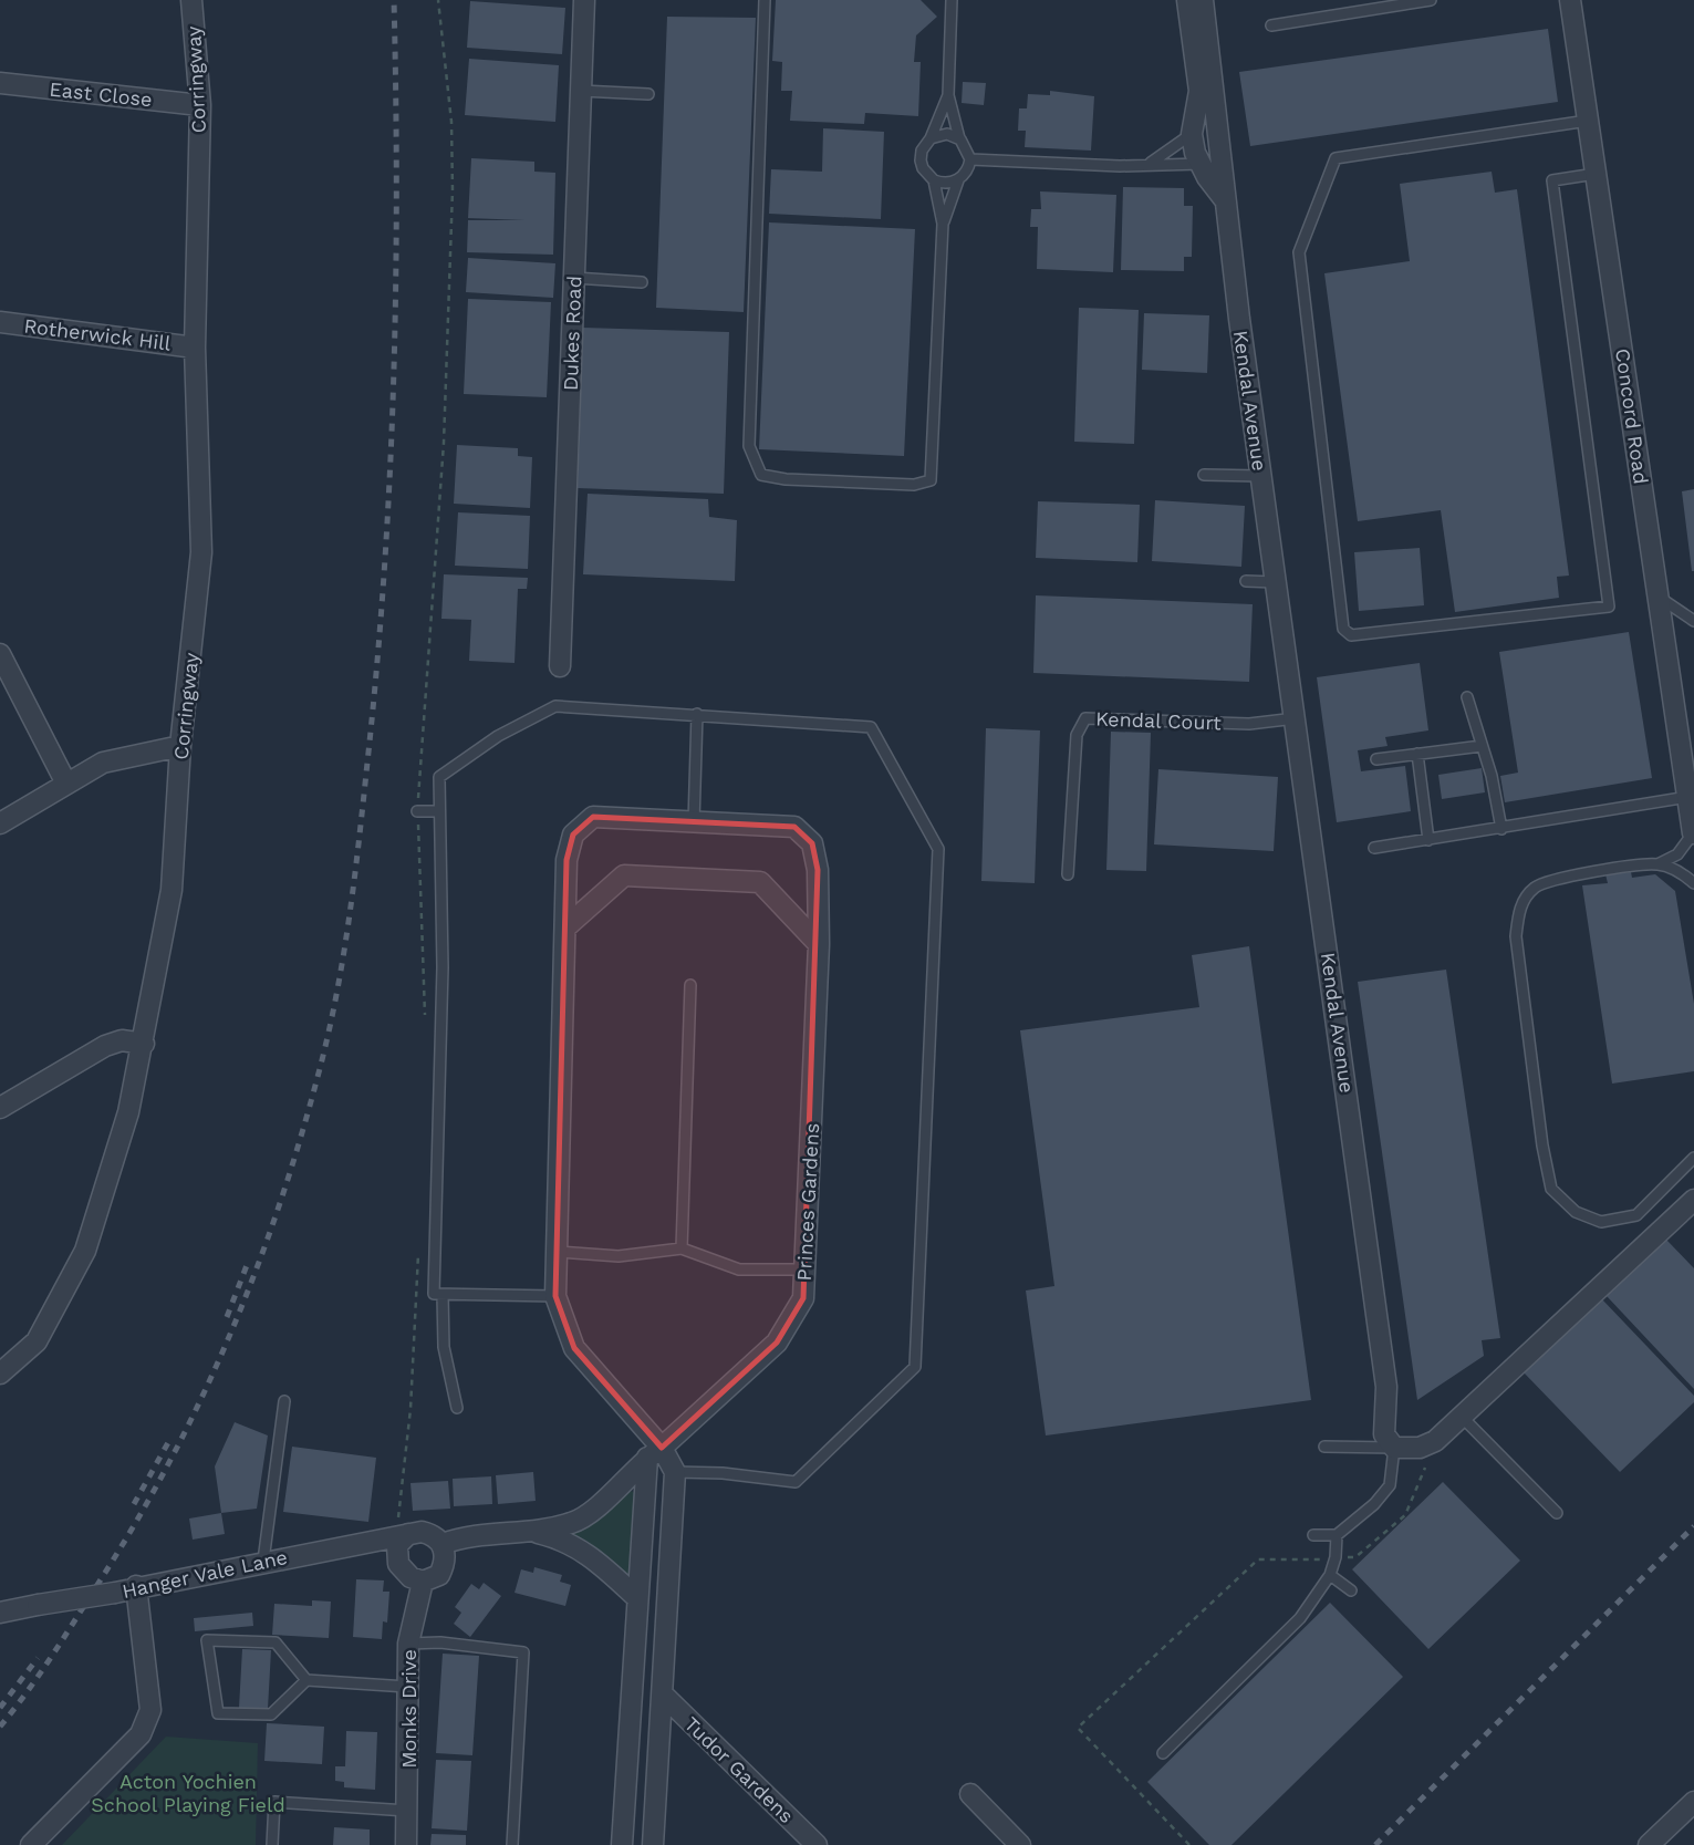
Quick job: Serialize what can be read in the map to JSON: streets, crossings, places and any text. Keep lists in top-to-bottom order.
{
  "streets": {
    "street": [
      "Corringway",
      "East Close",
      "Dukes Road",
      "Rotherwick Hill",
      "Kendal Avenue",
      "Concord Road",
      "Princes Gardens",
      "Hanger Vale Lane",
      "Monks Drive",
      "Tudor Gardens"
    ],
    "lane": ["Kendal Court"]
  },
  "crossings": [
    ["Corringway", "East Close"],
    ["Corringway", "Rotherwick Hill"],
    ["Kendal Avenue", "Kendal Court"],
    ["Hanger Vale Lane", "Monks Drive"]
  ],
  "parks": ["Acton Yochien School Playing Field"]
}
